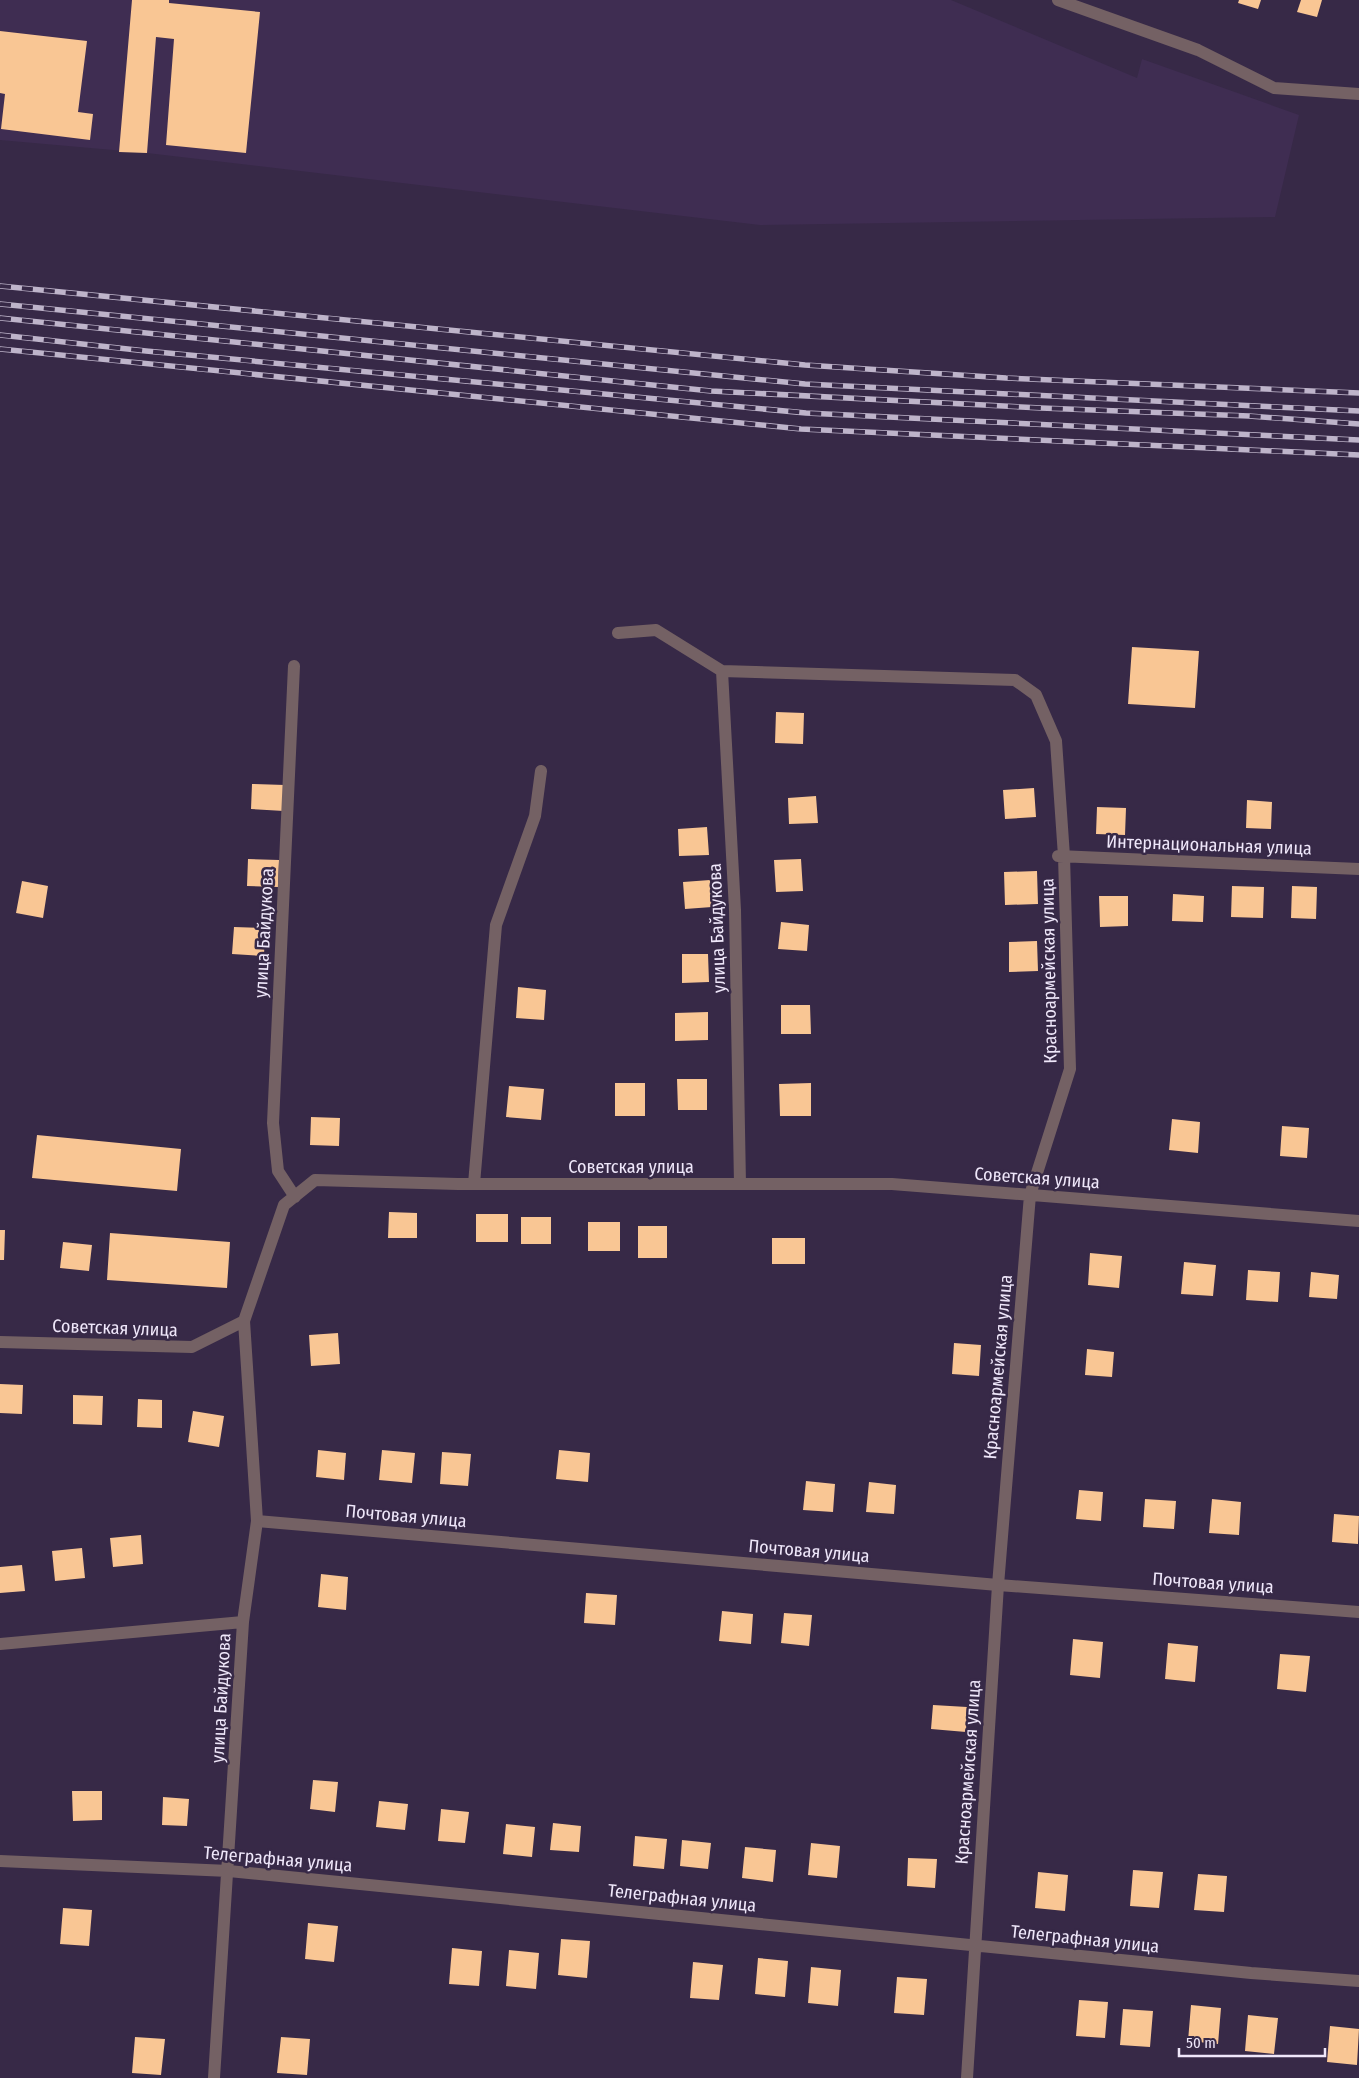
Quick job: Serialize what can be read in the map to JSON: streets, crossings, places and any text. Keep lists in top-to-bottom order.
{
  "streets": {
    "street": [
      "Интернациональная улица",
      "улица Байдукова",
      "Красноармейская улица",
      "Советская улица",
      "Почтовая улица",
      "Телеграфная улица"
    ]
  },
  "crossings": [
    ["Интернациональная улица", "Красноармейская улица"],
    ["улица Байдукова", "Красноармейская улица"],
    ["улица Байдукова", "Советская улица"],
    ["улица Байдукова", "Почтовая улица"],
    ["улица Байдукова", "Телеграфная улица"],
    ["Красноармейская улица", "Советская улица"],
    ["Красноармейская улица", "Почтовая улица"],
    ["Красноармейская улица", "Телеграфная улица"]
  ],
  "scale_bar": "50 m"
}
